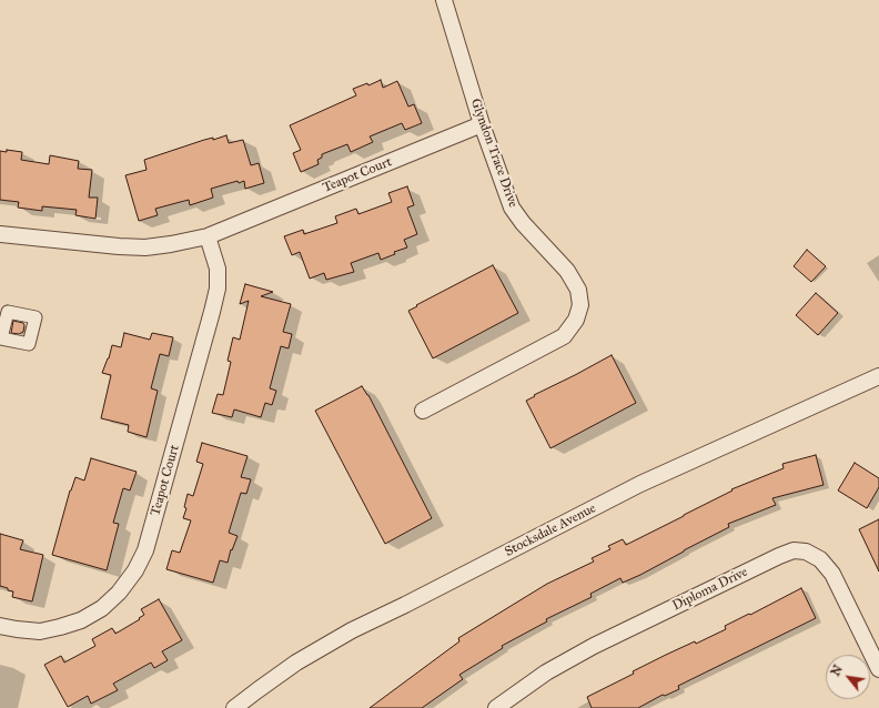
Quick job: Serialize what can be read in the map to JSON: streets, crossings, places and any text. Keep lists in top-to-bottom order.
{
  "streets": {
    "street": [
      "Glyndon Trace Drive",
      "Teapot Court",
      "Stocksdale Avenue",
      "Diploma Drive"
    ]
  },
  "crossings": [
    ["Glyndon Trace Drive", "Teapot Court"]
  ],
  "north": "top left"
}
